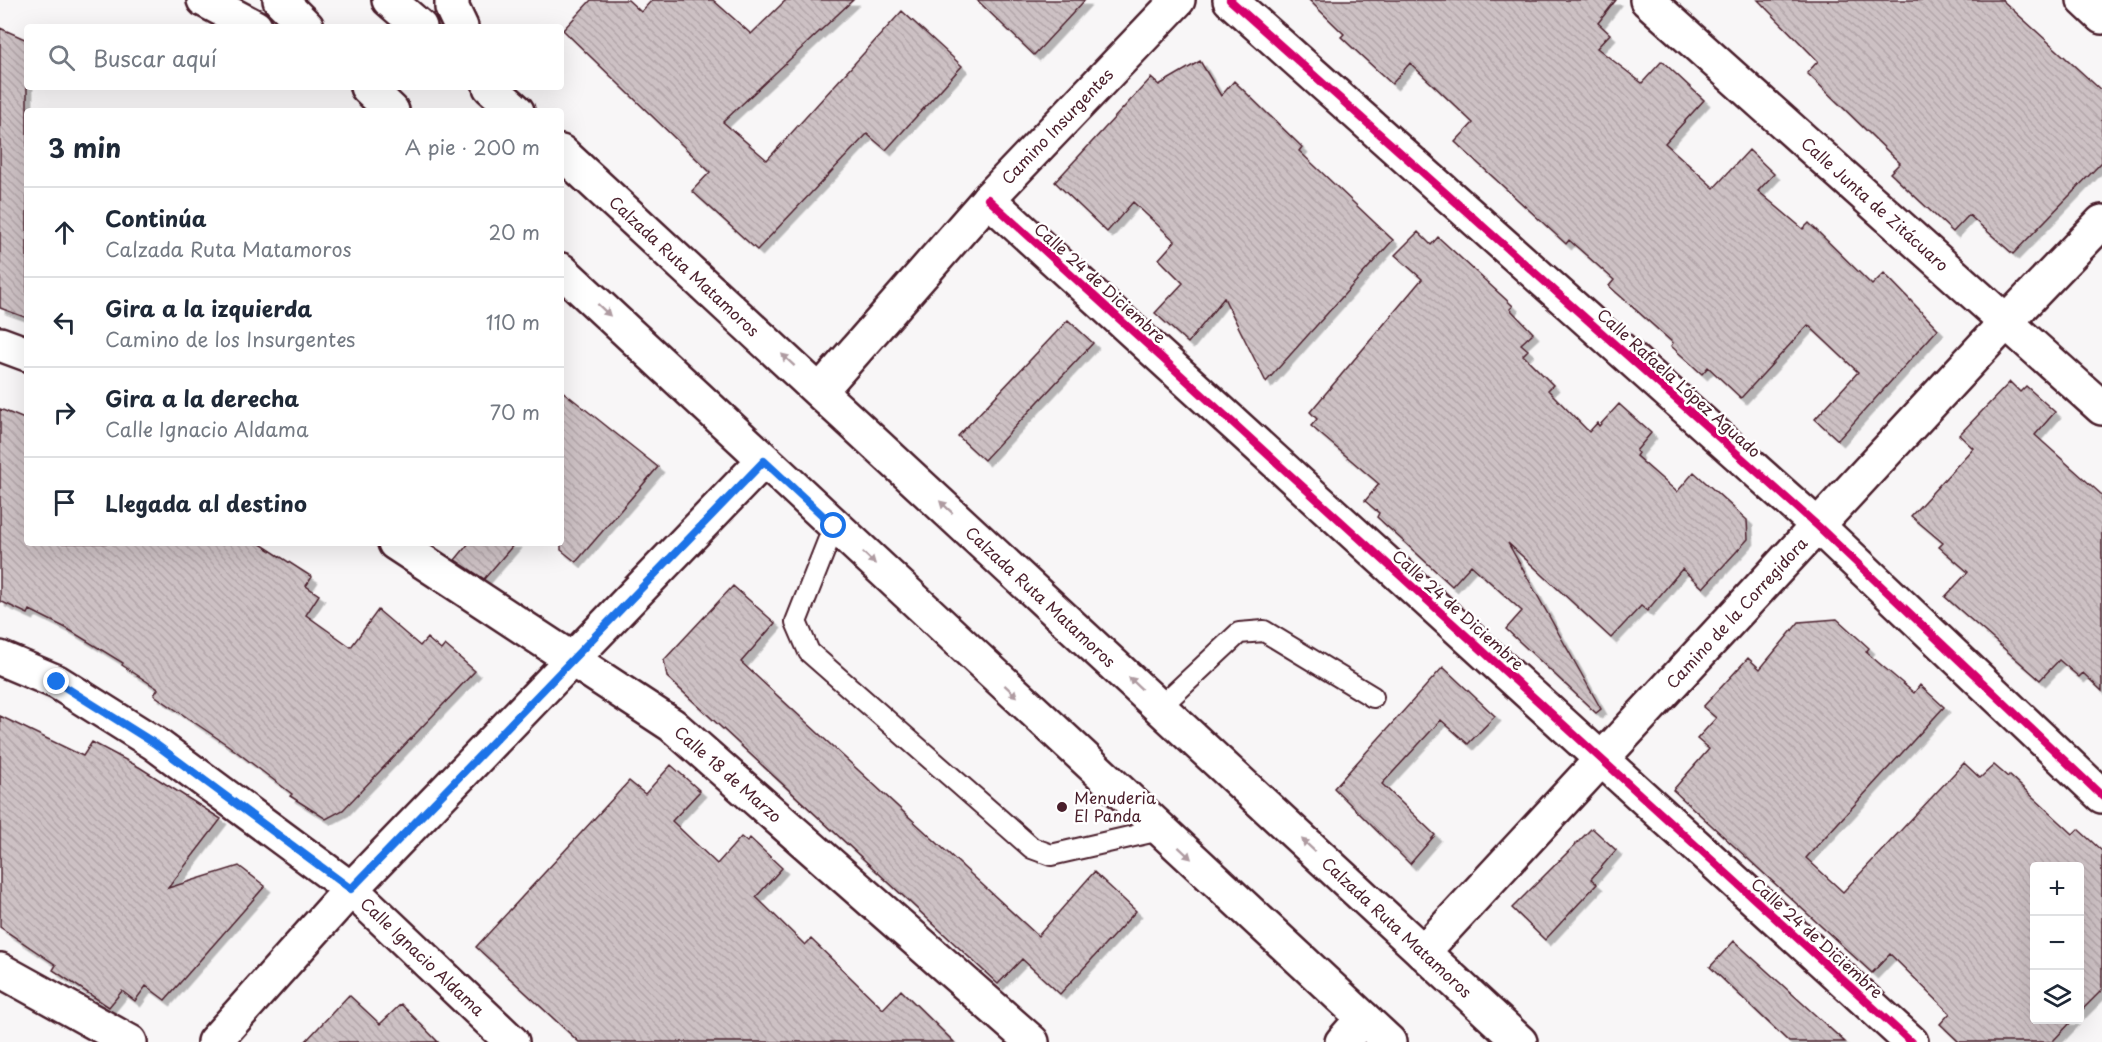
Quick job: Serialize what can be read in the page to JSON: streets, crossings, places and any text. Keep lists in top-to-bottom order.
{
  "streets": {
    "street": [
      "Camino Insurgentes",
      "Calle Junta de Zitácuaro",
      "Calzada Ruta Matamoros",
      "Calle 24 de Diciembre",
      "Calle Rafaela López Aguado",
      "Camino de la Corregidora",
      "Calle 18 de Marzo",
      "Calle Ignacio Aldama"
    ]
  },
  "crossings": [
    ["Camino Insurgentes", "Calzada Ruta Matamoros"],
    ["Camino Insurgentes", "Calle 24 de Diciembre"],
    ["Calle Junta de Zitácuaro", "Camino de la Corregidora"],
    ["Calzada Ruta Matamoros", "Camino de la Corregidora"],
    ["Calle 24 de Diciembre", "Camino de la Corregidora"],
    ["Calle Rafaela López Aguado", "Camino de la Corregidora"]
  ],
  "places": ["Menuderia El Panda"],
  "page": {
    "search": "Buscar aquí",
    "heading": ["3 min", "A pie · 200 m"],
    "list": [
      ["Continúa", "Calzada Ruta Matamoros", "20 m"],
      ["Gira a la izquierda", "Camino de los Insurgentes", "110 m"],
      ["Gira a la derecha", "Calle Ignacio Aldama", "70 m"],
      "Llegada al destino"
    ],
    "map_buttons": ["+", "−"]
  }
}
